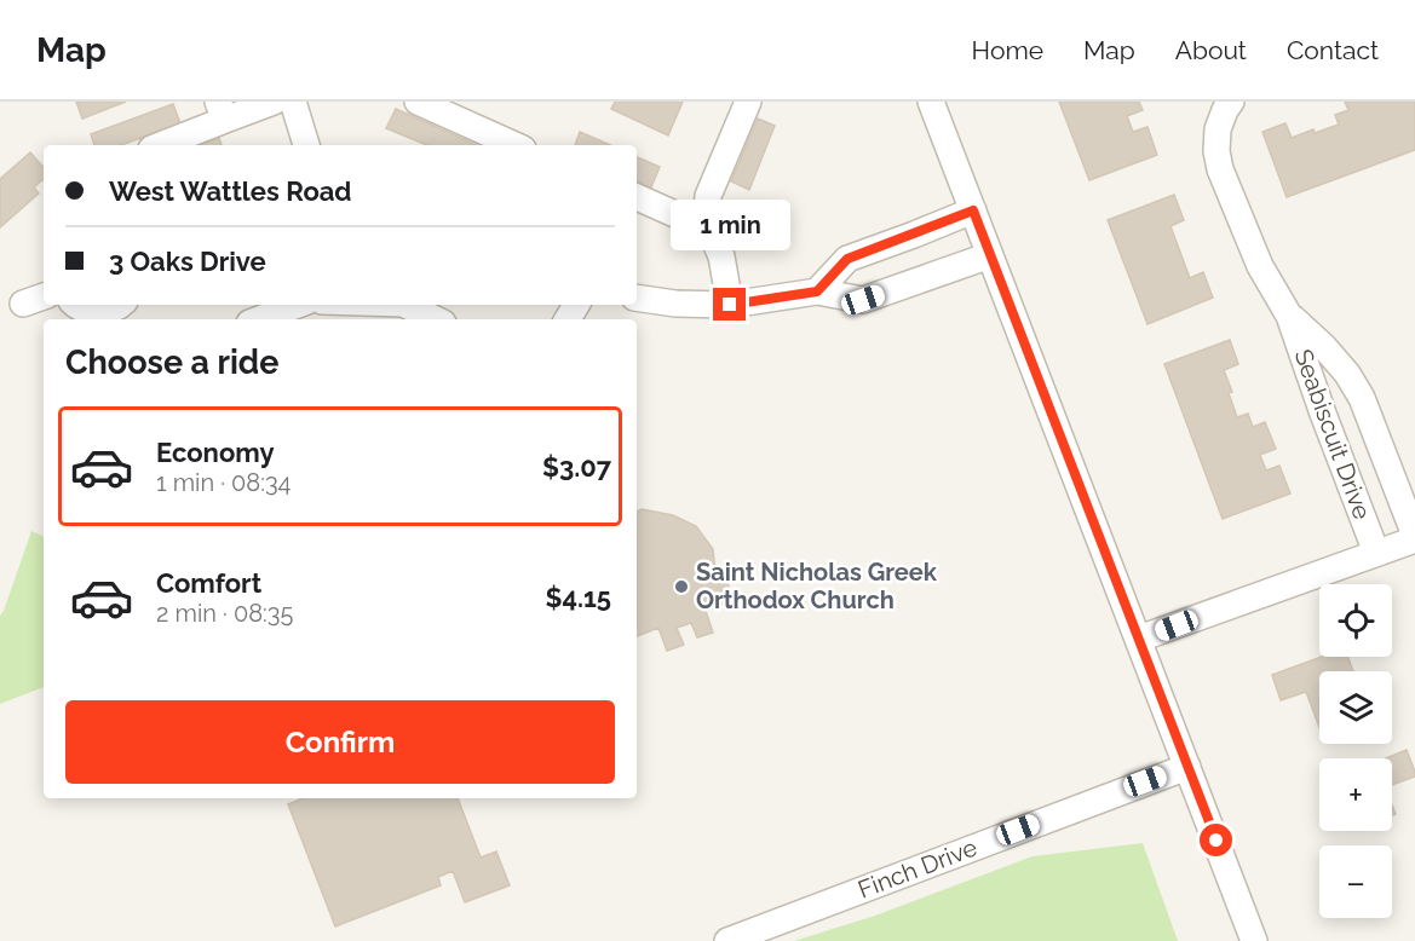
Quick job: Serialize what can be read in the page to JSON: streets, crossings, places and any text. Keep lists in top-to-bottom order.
{
  "streets": {
    "street": ["Seabiscuit Drive", "Finch Drive"]
  },
  "places": ["Saint Nicholas Greek Orthodox Church"],
  "page": {
    "header": "Map",
    "nav": [
      "Home",
      "Map",
      "About",
      "Contact"
    ],
    "banner": ["West Wattles Road", "3 Oaks Drive"],
    "bubble": "1 min",
    "heading": "Choose a ride",
    "list": [
      {
        "name": "Economy",
        "note": "1 min · 08:34",
        "value": "$3.07"
      },
      {
        "name": "Comfort",
        "note": "2 min · 08:35",
        "value": "$4.15"
      }
    ],
    "map_buttons": ["+", "−"],
    "buttons": "Confirm"
  }
}
